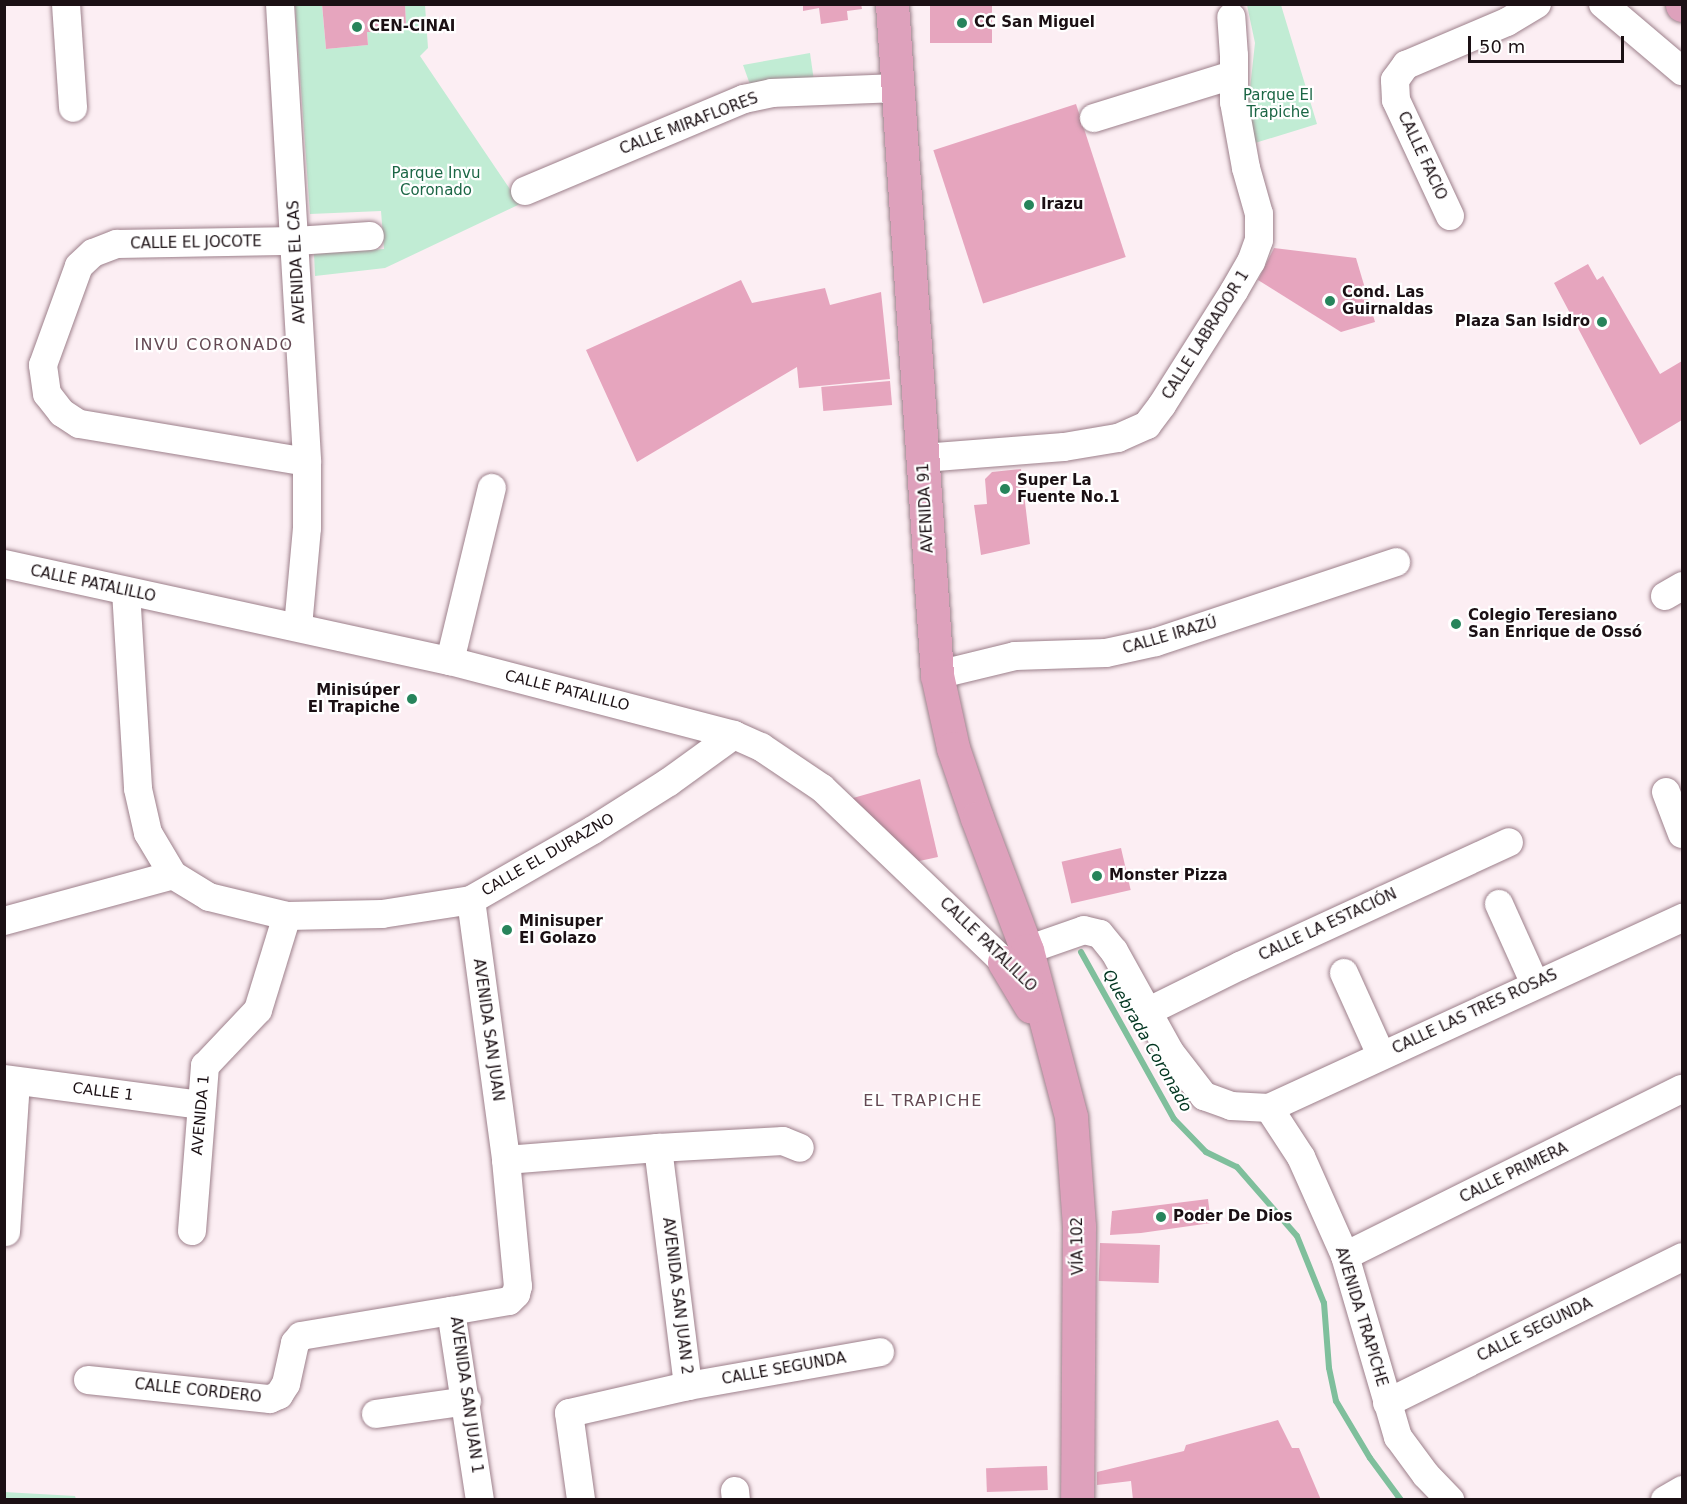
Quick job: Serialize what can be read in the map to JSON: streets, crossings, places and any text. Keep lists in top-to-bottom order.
{
  "streets": {
    "main road": ["AVENIDA 91", "VÍA 102"],
    "street": [
      "CALLE MIRAFLORES",
      "CALLE FACIO",
      "CALLE EL JOCOTE",
      "AVENIDA EL CAS",
      "CALLE LABRADOR 1",
      "CALLE PATALILLO",
      "CALLE IRAZÚ",
      "CALLE EL DURAZNO",
      "CALLE LA ESTACIÓN",
      "CALLE LAS TRES ROSAS",
      "AVENIDA SAN JUAN",
      "CALLE 1",
      "AVENIDA 1",
      "CALLE PRIMERA",
      "AVENIDA SAN JUAN 2",
      "AVENIDA TRAPICHE",
      "CALLE SEGUNDA",
      "CALLE CORDERO",
      "AVENIDA SAN JUAN 1"
    ]
  },
  "crossings": [
    ["CALLE MIRAFLORES", "AVENIDA 91"],
    ["CALLE EL JOCOTE", "AVENIDA EL CAS"],
    ["AVENIDA EL CAS", "CALLE PATALILLO"],
    ["CALLE LABRADOR 1", "AVENIDA 91"],
    ["AVENIDA 91", "CALLE PATALILLO"],
    ["AVENIDA 91", "CALLE IRAZÚ"],
    ["AVENIDA 91", "VÍA 102"],
    ["CALLE PATALILLO", "CALLE EL DURAZNO"],
    ["CALLE EL DURAZNO", "AVENIDA SAN JUAN"],
    ["CALLE EL DURAZNO", "AVENIDA 1"],
    ["CALLE LAS TRES ROSAS", "AVENIDA TRAPICHE"],
    ["AVENIDA SAN JUAN", "AVENIDA SAN JUAN 1"],
    ["CALLE 1", "AVENIDA 1"],
    ["CALLE PRIMERA", "AVENIDA TRAPICHE"],
    ["AVENIDA SAN JUAN 2", "CALLE SEGUNDA"],
    ["AVENIDA TRAPICHE", "CALLE SEGUNDA"],
    ["CALLE CORDERO", "AVENIDA SAN JUAN 1"]
  ],
  "districts": ["INVU CORONADO", "EL TRAPICHE"],
  "water": ["Quebrada Coronado"],
  "parks": ["Parque El Trapiche", "Parque Invu Coronado"],
  "places": [
    "CC San Miguel",
    "CEN-CINAI",
    "Irazu",
    "Cond. Las Guirnaldas",
    "Plaza San Isidro",
    "Super La Fuente No.1",
    "Colegio Teresiano San Enrique de Ossó",
    "Minisúper El Trapiche",
    "Monster Pizza",
    "Minisuper El Golazo",
    "Poder De Dios"
  ],
  "scale_bar": "50 m"
}
